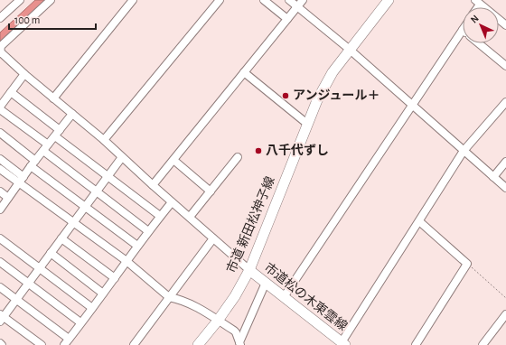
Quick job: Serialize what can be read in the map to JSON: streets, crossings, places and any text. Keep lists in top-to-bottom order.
{
  "streets": {
    "street": ["市道 新田松神子線", "市道松の木東雲線"]
  },
  "crossings": [
    ["市道 新田松神子線", "市道松の木東雲線"]
  ],
  "places": ["アンジュール＋", "八千代ずし"],
  "scale_bar": "100 m",
  "north": "top left"
}
